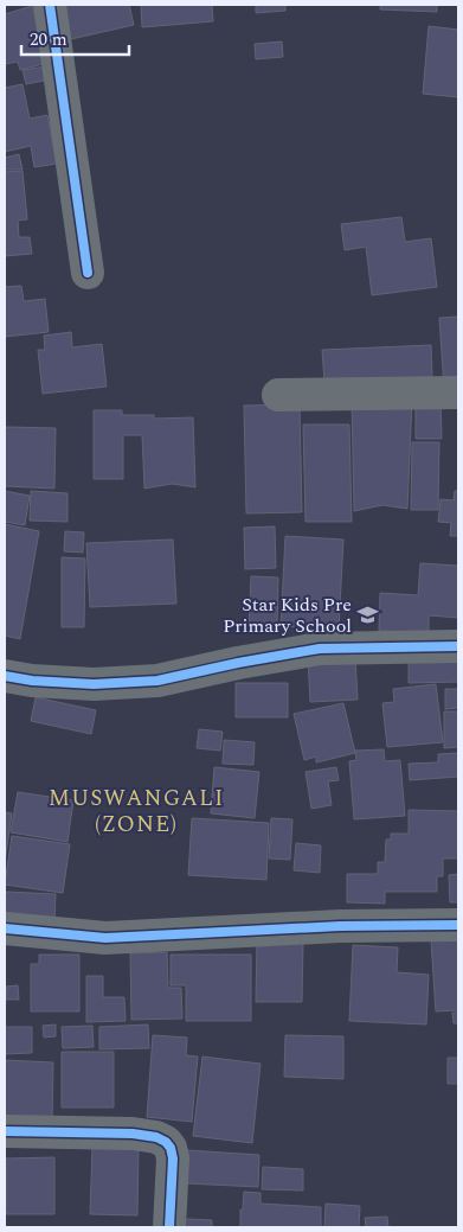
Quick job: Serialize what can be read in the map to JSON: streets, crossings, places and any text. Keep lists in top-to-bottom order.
{
  "districts": ["MUSWANGALI (ZONE)"],
  "places": {
    "school or university": ["Star Kids Pre Primary School"]
  },
  "scale_bar": "20 m"
}
